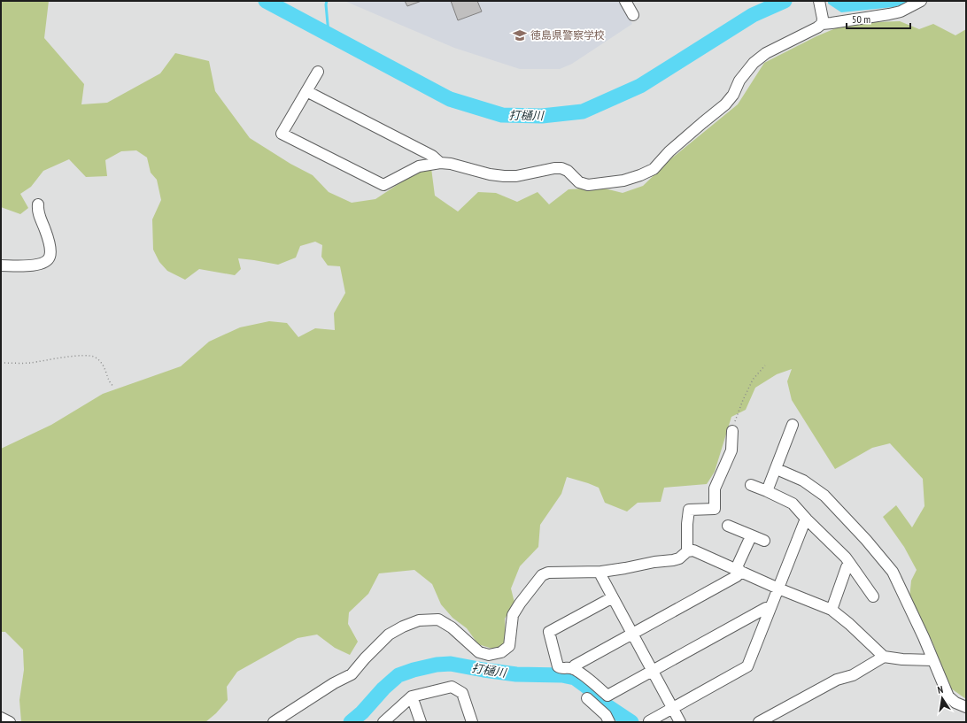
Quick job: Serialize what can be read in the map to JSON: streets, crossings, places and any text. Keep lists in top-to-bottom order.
{
  "water": ["打樋川"],
  "places": {
    "school or university": ["徳島県警察学校"]
  },
  "scale_bar": "50 m",
  "north": "top"
}
